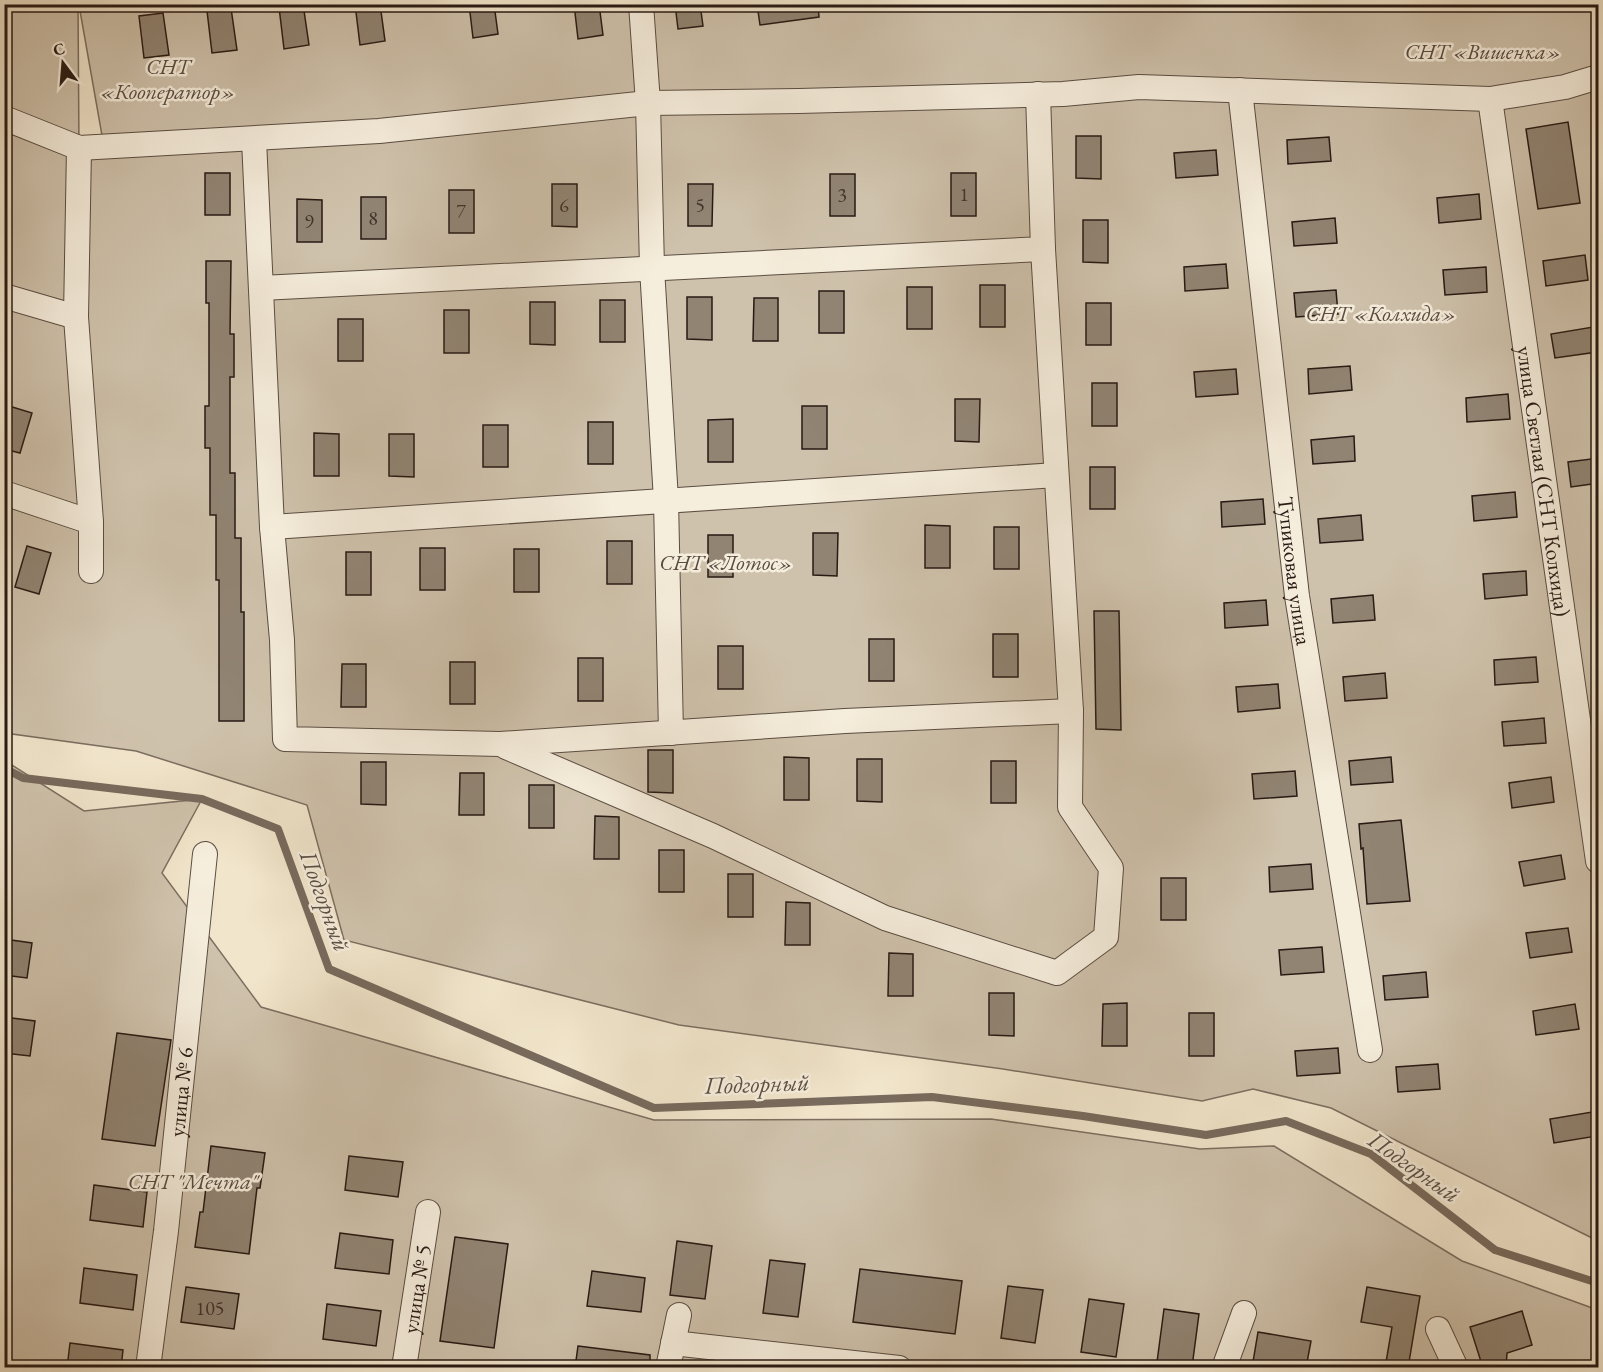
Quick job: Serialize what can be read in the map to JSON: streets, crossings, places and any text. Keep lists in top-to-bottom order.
{
  "streets": {
    "street": [
      "улица Светлая (СНТ Колхида)",
      "Тупиковая улица",
      "улица № 6",
      "улица № 5"
    ]
  },
  "water": ["Подгорный"],
  "parks": [
    "СНТ «Вишенка»",
    "СНТ «Кооператор»",
    "СНТ «Колхида»",
    "СНТ «Лотос»",
    "СНТ \"Мечта\""
  ],
  "house_numbers": [
    "1",
    "3",
    "6",
    "5",
    "7",
    "8",
    "9",
    "105"
  ],
  "north": "top"
}
